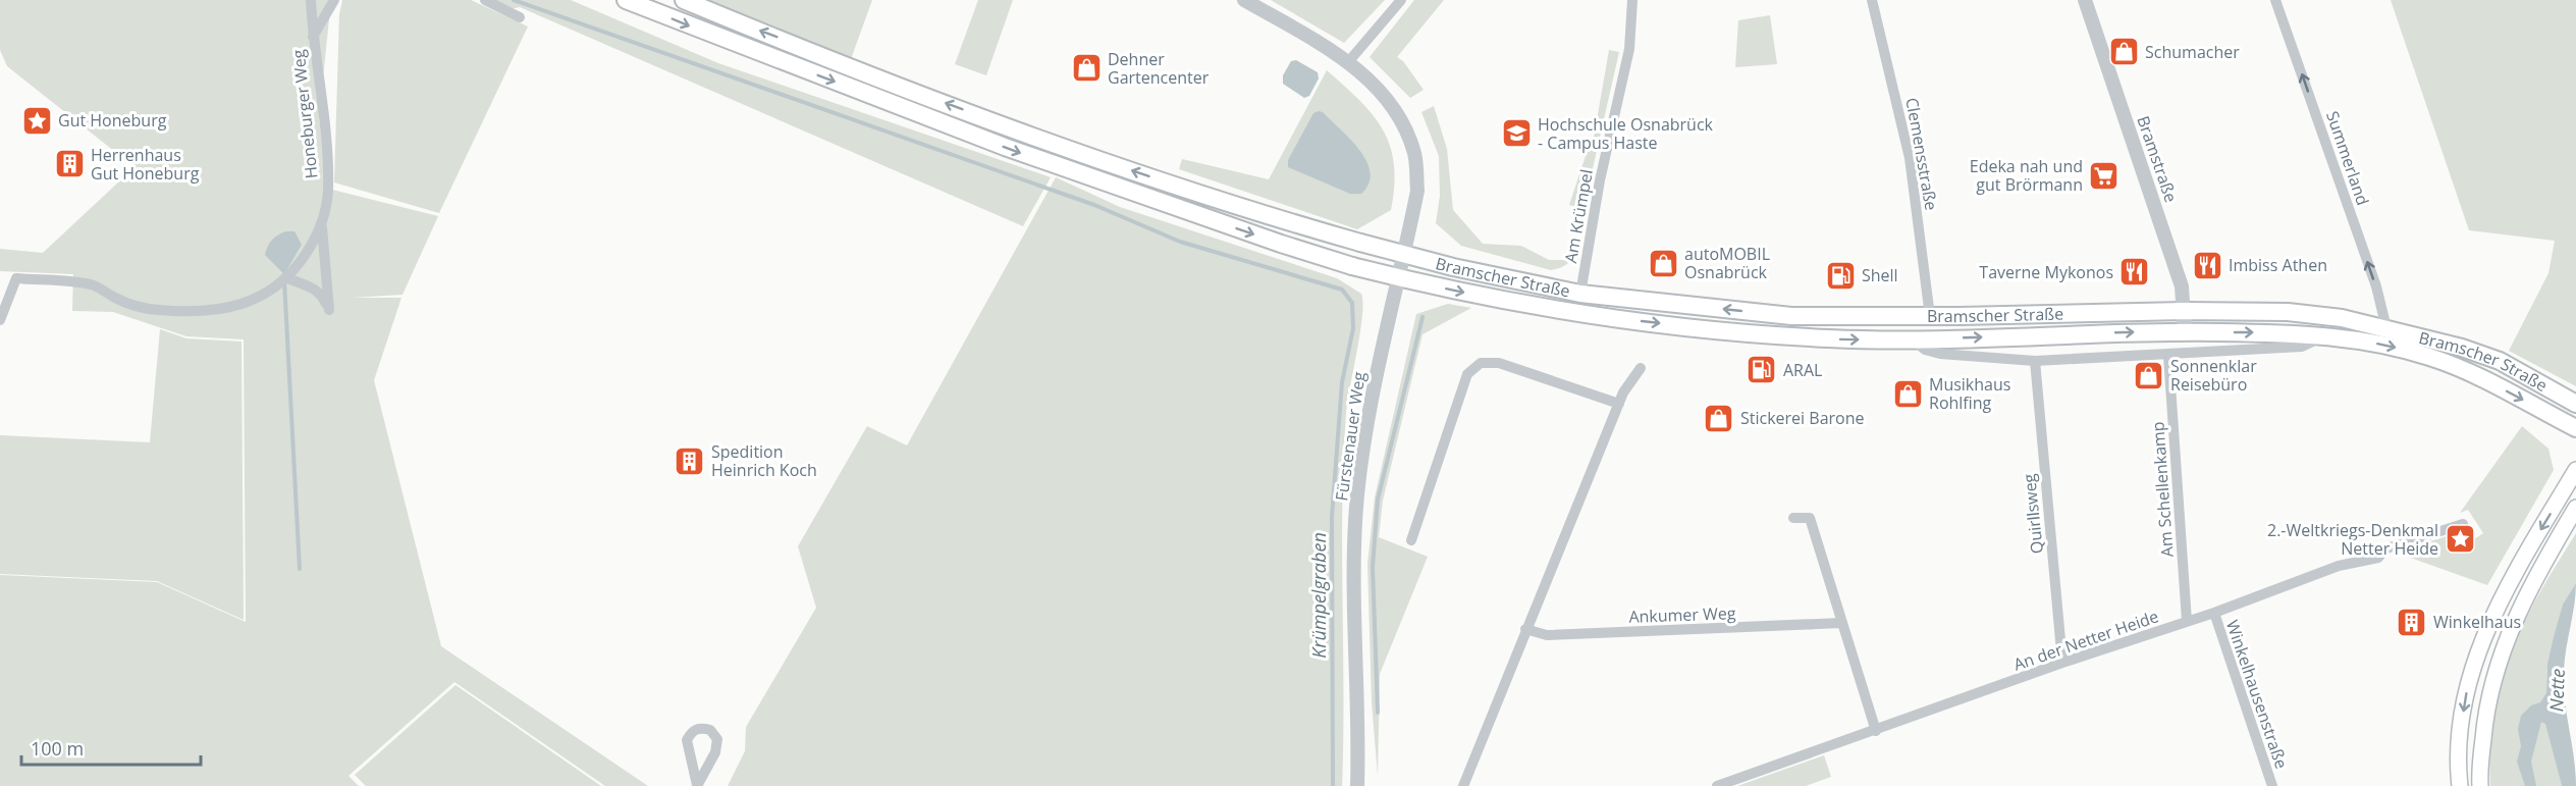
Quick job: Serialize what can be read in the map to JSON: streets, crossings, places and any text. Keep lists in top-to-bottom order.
{
  "streets": {
    "main road": ["Bramscher Straße"],
    "street": [
      "Honeburger Weg",
      "Clemensstraße",
      "Summerland",
      "Bramstraße",
      "Am Krümpel",
      "Fürstenauer Weg",
      "Am Schellenkamp",
      "Quirllsweg",
      "Ankumer Weg",
      "An der Netter Heide",
      "Winkelhausenstraße"
    ]
  },
  "crossings": [
    ["Clemensstraße", "Bramscher Straße"],
    ["Summerland", "Bramscher Straße"],
    ["Bramstraße", "Bramscher Straße"],
    ["Am Krümpel", "Bramscher Straße"],
    ["Bramscher Straße", "Fürstenauer Weg"],
    ["Bramscher Straße", "Am Schellenkamp"],
    ["Bramscher Straße", "Quirllsweg"],
    ["Am Schellenkamp", "An der Netter Heide"],
    ["Quirllsweg", "An der Netter Heide"],
    ["An der Netter Heide", "Winkelhausenstraße"]
  ],
  "one_way": ["Summerland"],
  "water": ["Krümpelgraben", "Nette"],
  "places": {
    "shop": [
      "Schumacher",
      "Dehner Gartencenter",
      "autoMOBIL Osnabrück",
      "Sonnenklar Reisebüro",
      "Musikhaus Rohlfing",
      "Stickerei Barone"
    ],
    "place": ["Gut Honeburg", "2.-Weltkriegs-Denkmal Netter Heide"],
    "school or university": ["Hochschule Osnabrück - Campus Haste"],
    "building": ["Herrenhaus Gut Honeburg", "Spedition Heinrich Koch", "Winkelhaus"],
    "supermarket": ["Edeka nah und gut Brörmann"],
    "restaurant": ["Imbiss Athen", "Taverne Mykonos"],
    "fuel station": ["Shell", "ARAL"]
  },
  "scale_bar": "100 m"
}
